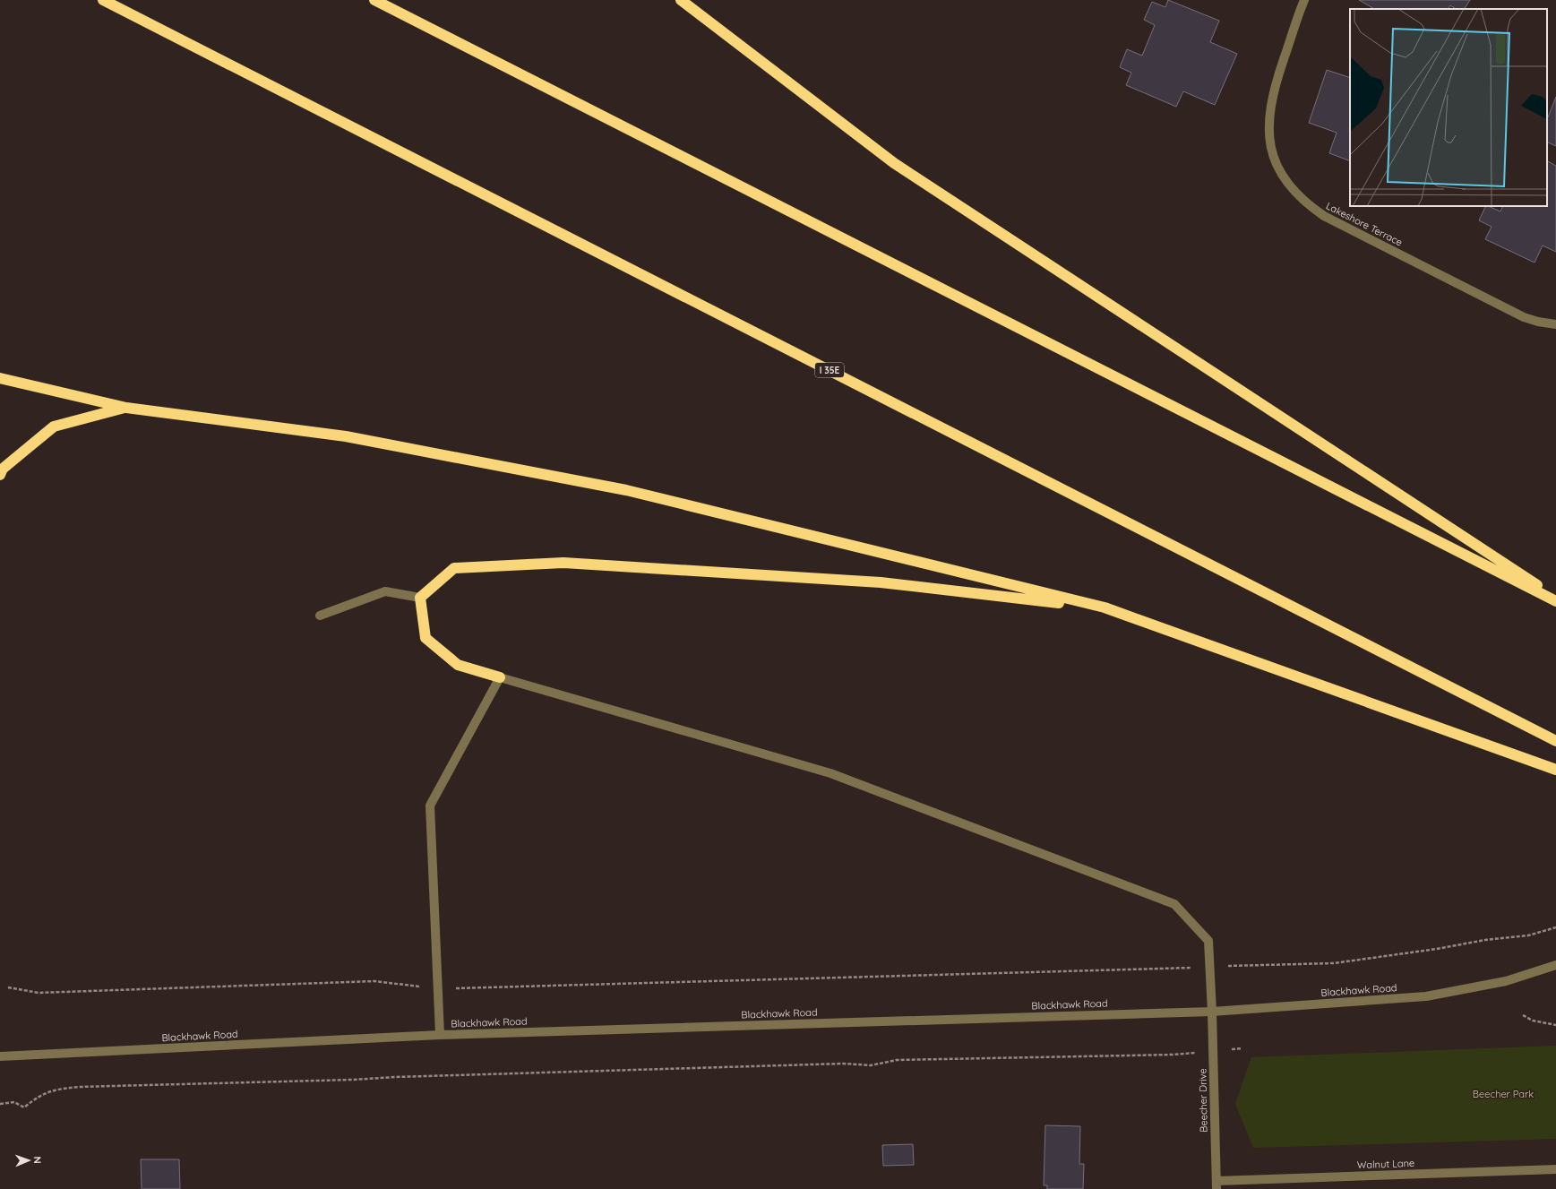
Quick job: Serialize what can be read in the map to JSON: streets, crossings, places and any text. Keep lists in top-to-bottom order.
{
  "streets": {
    "highway": ["I 35E"],
    "street": [
      "Lakeshore Terrace",
      "Blackhawk Road",
      "Beecher Drive",
      "Walnut Lane"
    ]
  },
  "crossings": [
    ["Blackhawk Road", "Beecher Drive"],
    ["Beecher Drive", "Walnut Lane"]
  ],
  "parks": ["Beecher Park"],
  "north": "right"
}
